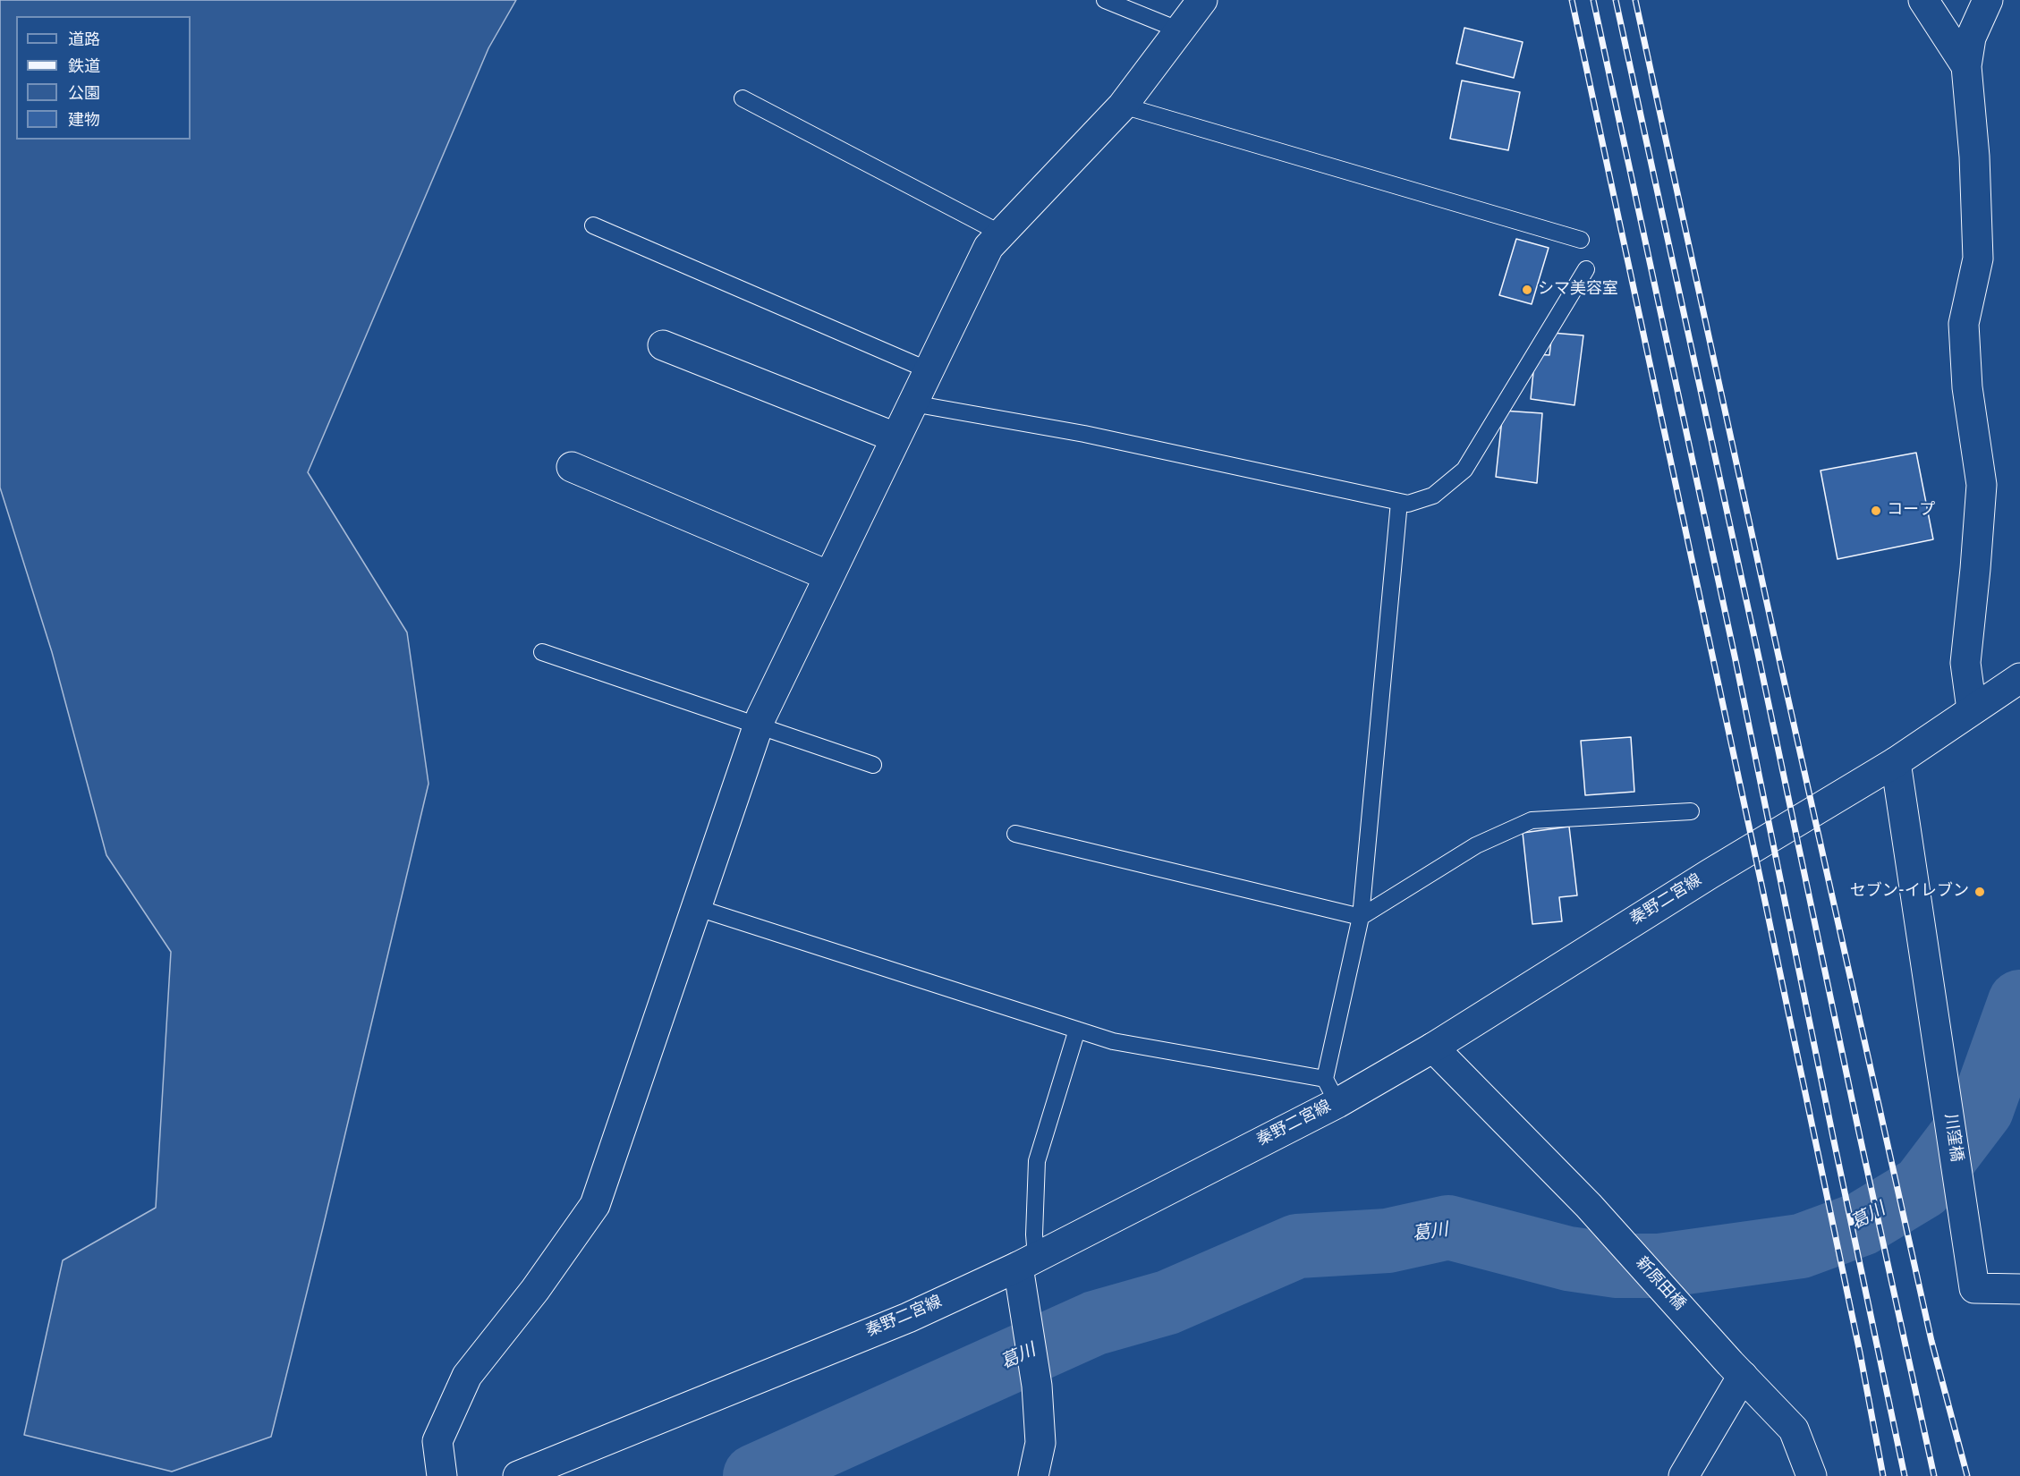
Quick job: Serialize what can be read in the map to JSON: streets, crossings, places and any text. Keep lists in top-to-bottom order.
{
  "streets": {
    "street": ["秦野二宮線", "川窪橋", "新原田橋"]
  },
  "crossings": [
    ["秦野二宮線", "川窪橋"],
    ["秦野二宮線", "新原田橋"]
  ],
  "water": ["葛川"],
  "places": ["シマ美容室", "コープ", "セブン-イレブン"],
  "legend": [
    "道路",
    "鉄道",
    "公園",
    "建物"
  ]
}
